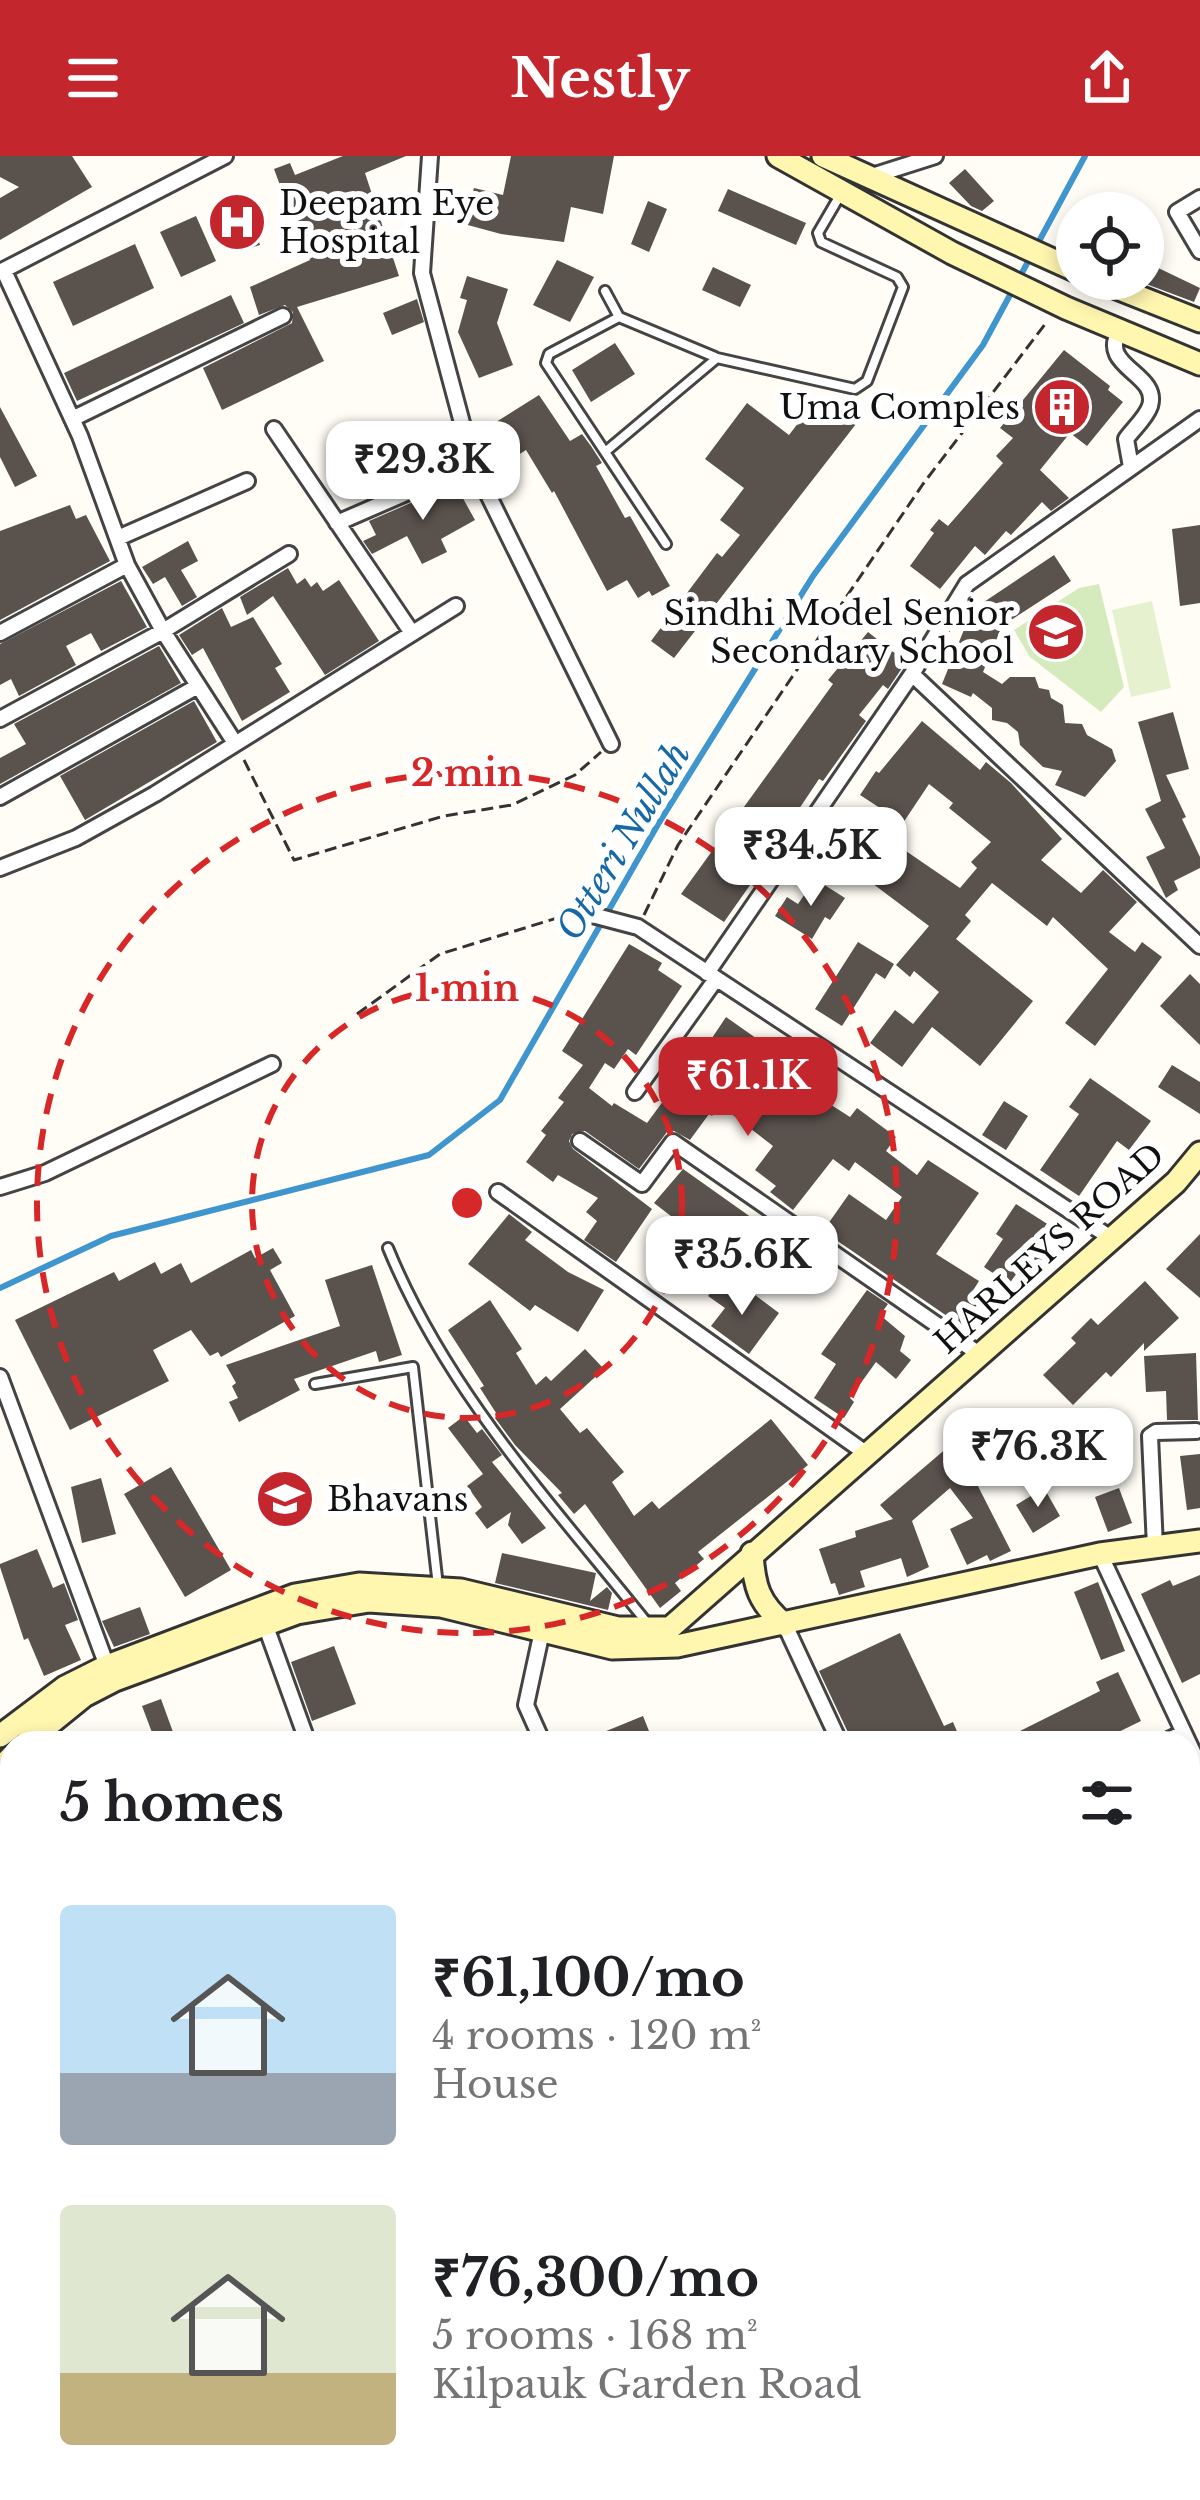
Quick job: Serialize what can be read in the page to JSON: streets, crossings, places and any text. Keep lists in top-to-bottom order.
{
  "streets": {
    "main road": ["HARLEYS ROAD"]
  },
  "water": ["Otteri Nullah"],
  "places": {
    "hospital": ["Deepam Eye Hospital"],
    "building": ["Uma Comples"],
    "school or university": ["Sindhi Model Senior Secondary School", "Bhavans"]
  },
  "page": {
    "header": "Nestly",
    "price": [
      "₹29.3K",
      "₹34.5K",
      "₹61.1K",
      "₹35.6K",
      "₹76.3K"
    ],
    "heading": "5 homes",
    "list": [
      {
        "name": "₹61,100/mo",
        "note": "4 rooms · 120 m² · House"
      },
      {
        "name": "₹76,300/mo",
        "note": "5 rooms · 168 m² · Kilpauk Garden Road"
      }
    ]
  },
  "rings": ["2 min", "1 min"]
}
